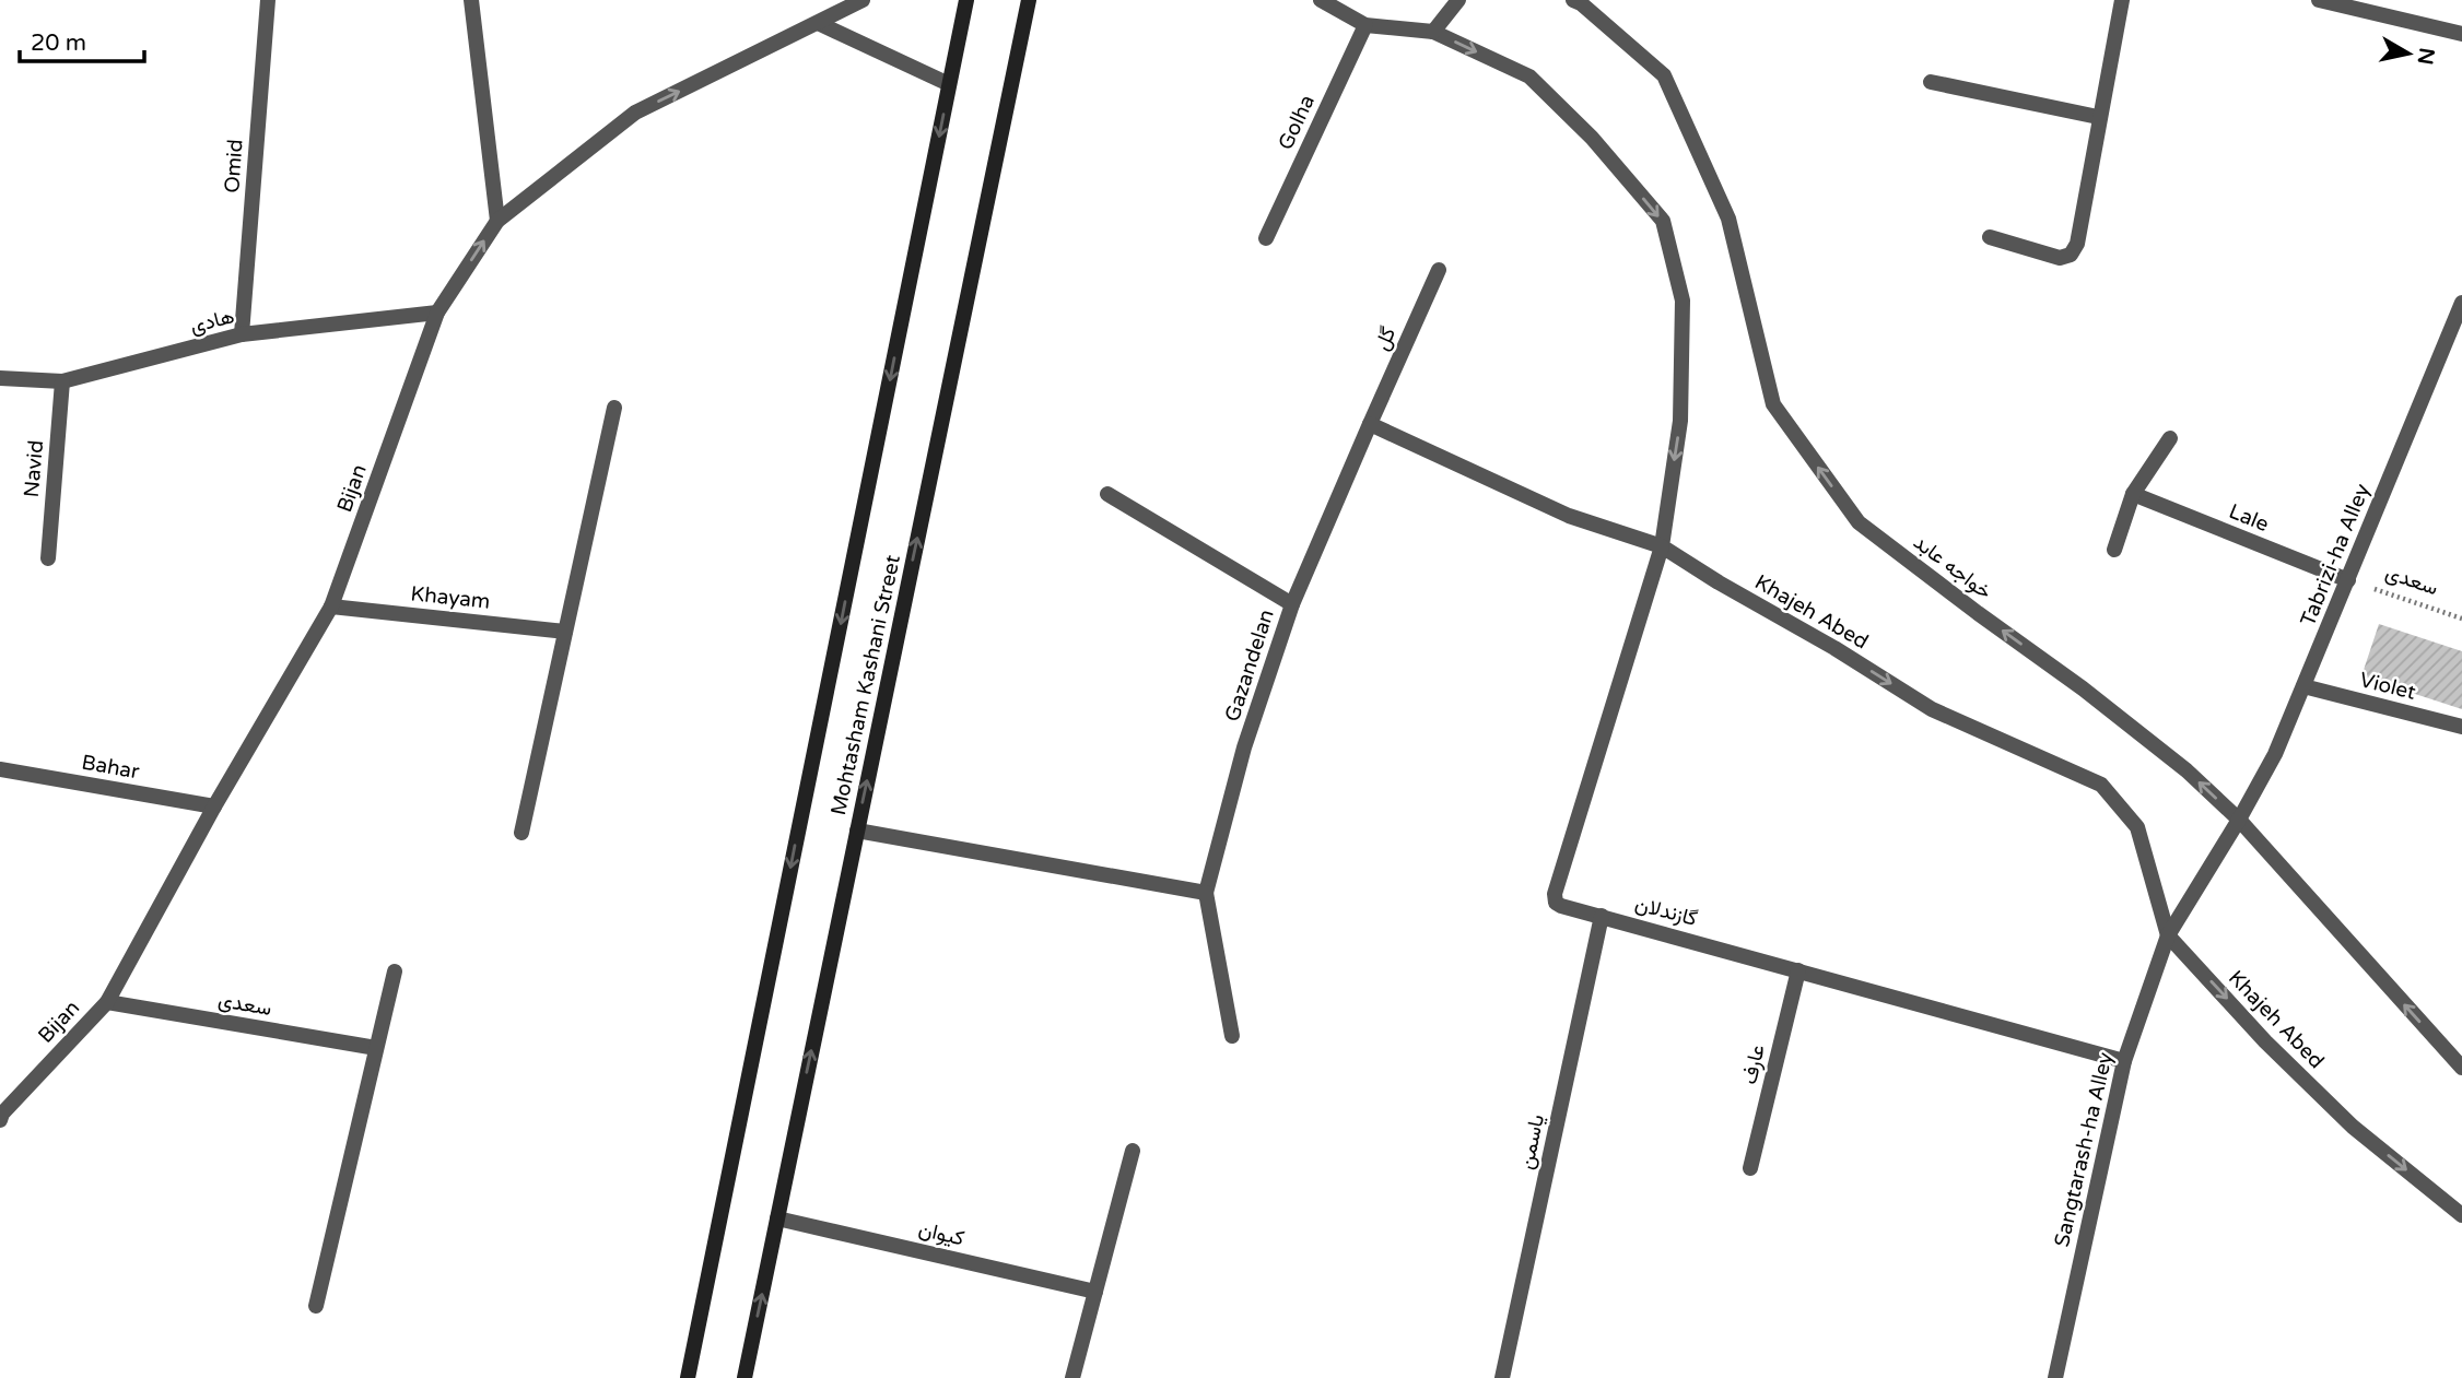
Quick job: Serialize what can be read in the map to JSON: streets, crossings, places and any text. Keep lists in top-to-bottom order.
{
  "streets": {
    "main road": ["Mohtasham Kashani Street"],
    "street": [
      "Golha",
      "Omid",
      "هادی",
      "گل",
      "Navid",
      "Bijan",
      "Lale",
      "Tabrizi-ha Alley",
      "خواجه عابد",
      "سعدی",
      "Khayam",
      "Khajeh Abed",
      "Gazandelan",
      "Violet",
      "Bahar",
      "گازندلان",
      "عارف",
      "یاسمن",
      "Sangtarash-ha Alley",
      "کیوان"
    ]
  },
  "crossings": [
    ["Omid", "هادی"],
    ["هادی", "Navid"],
    ["هادی", "Bijan"],
    ["گل", "Gazandelan"],
    ["Bijan", "سعدی"],
    ["Bijan", "Khayam"],
    ["Bijan", "Bahar"],
    ["Lale", "Tabrizi-ha Alley"],
    ["Lale", "سعدی"],
    ["Tabrizi-ha Alley", "خواجه عابد"],
    ["Tabrizi-ha Alley", "سعدی"],
    ["Tabrizi-ha Alley", "Violet"],
    ["Tabrizi-ha Alley", "Sangtarash-ha Alley"],
    ["خواجه عابد", "Sangtarash-ha Alley"],
    ["Khajeh Abed", "گازندلان"],
    ["Khajeh Abed", "Sangtarash-ha Alley"],
    ["Mohtasham Kashani Street", "کیوان"],
    ["گازندلان", "عارف"],
    ["گازندلان", "یاسمن"],
    ["گازندلان", "Sangtarash-ha Alley"]
  ],
  "one_way": ["خواجه عابد", "Khajeh Abed"],
  "scale_bar": "20 m",
  "north": "right"
}
